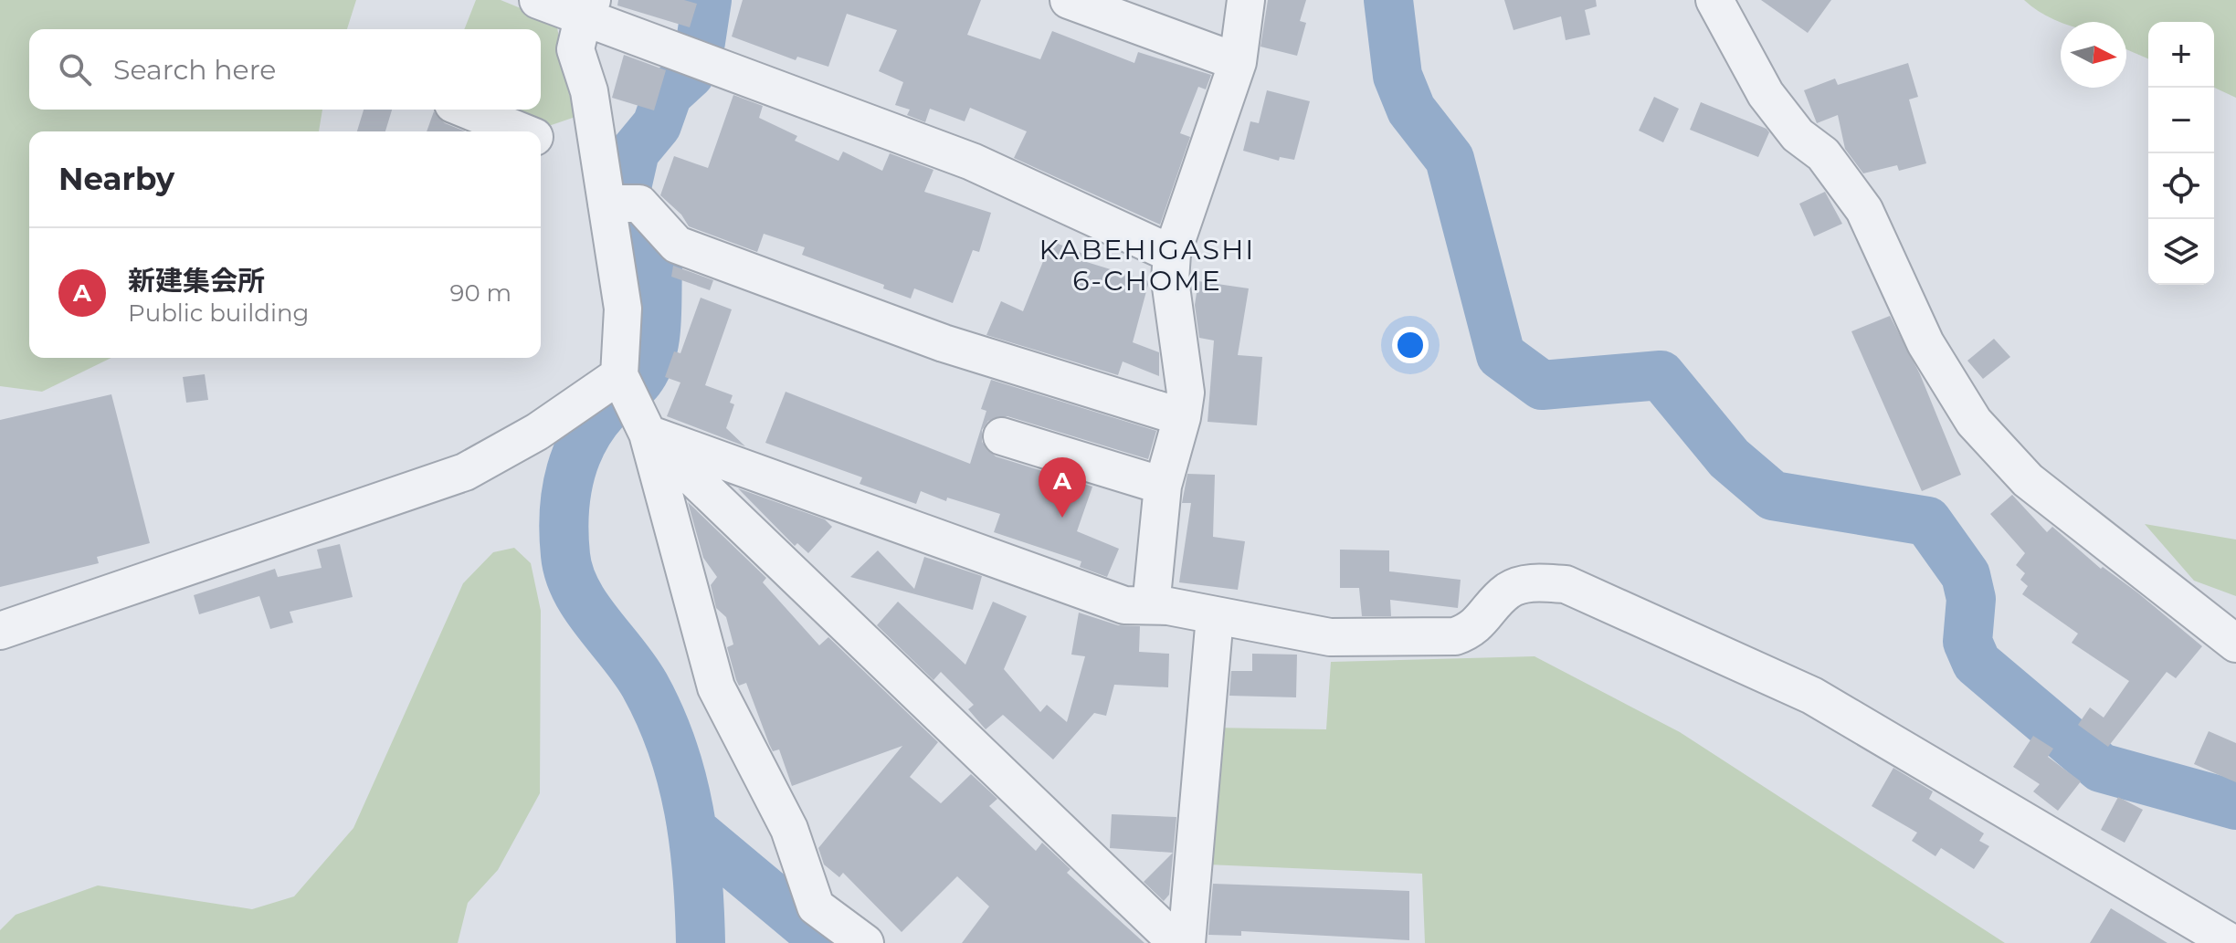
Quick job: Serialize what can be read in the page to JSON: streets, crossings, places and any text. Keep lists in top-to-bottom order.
{
  "districts": ["KABEHIGASHI 6-CHOME"],
  "north": "right",
  "page": {
    "map_buttons": ["+", "−"],
    "search": "Search here",
    "heading": "Nearby",
    "list": [
      {
        "mark": "A",
        "name": "新建集会所",
        "note": "Public building",
        "value": "90 m"
      }
    ],
    "pins": "A"
  }
}
